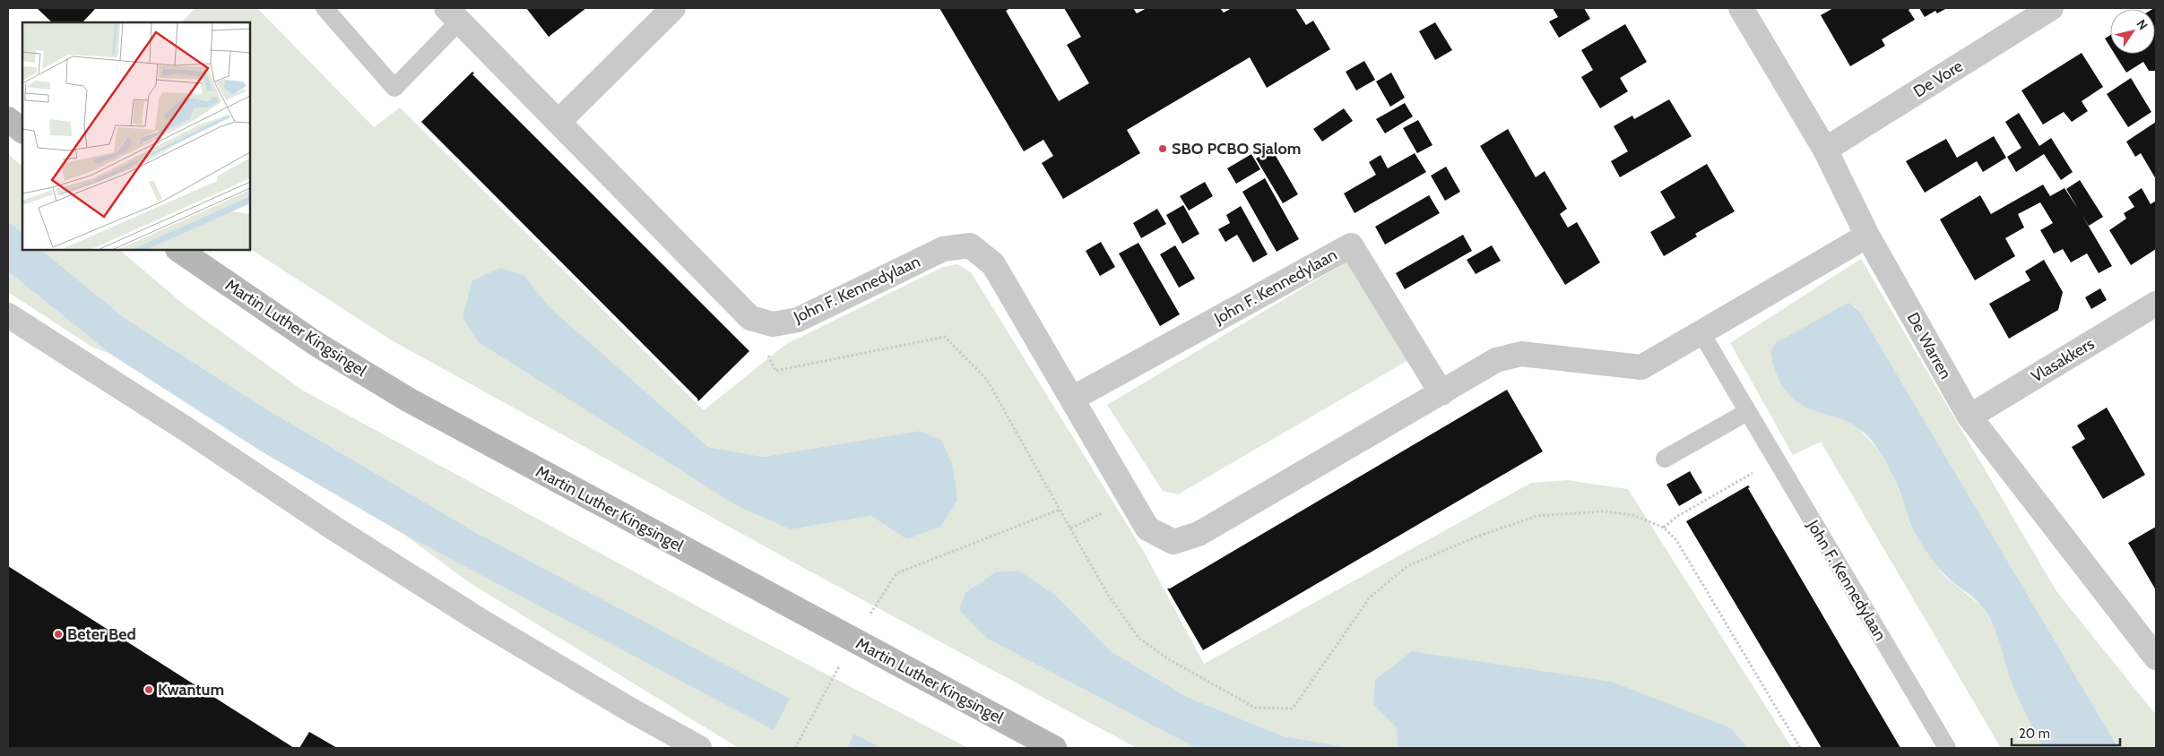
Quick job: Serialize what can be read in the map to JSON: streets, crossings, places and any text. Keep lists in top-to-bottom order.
{
  "streets": {
    "street": [
      "De Vore",
      "John F. Kennedylaan",
      "Martin Luther Kingsingel",
      "De Warren",
      "Vlasakkers"
    ]
  },
  "crossings": [
    ["De Vore", "De Warren"],
    ["John F. Kennedylaan", "De Warren"],
    ["De Warren", "Vlasakkers"]
  ],
  "places": ["SBO PCBO Sjalom", "Beter Bed", "Kwantum"],
  "scale_bar": "20 m",
  "north": "top right"
}
